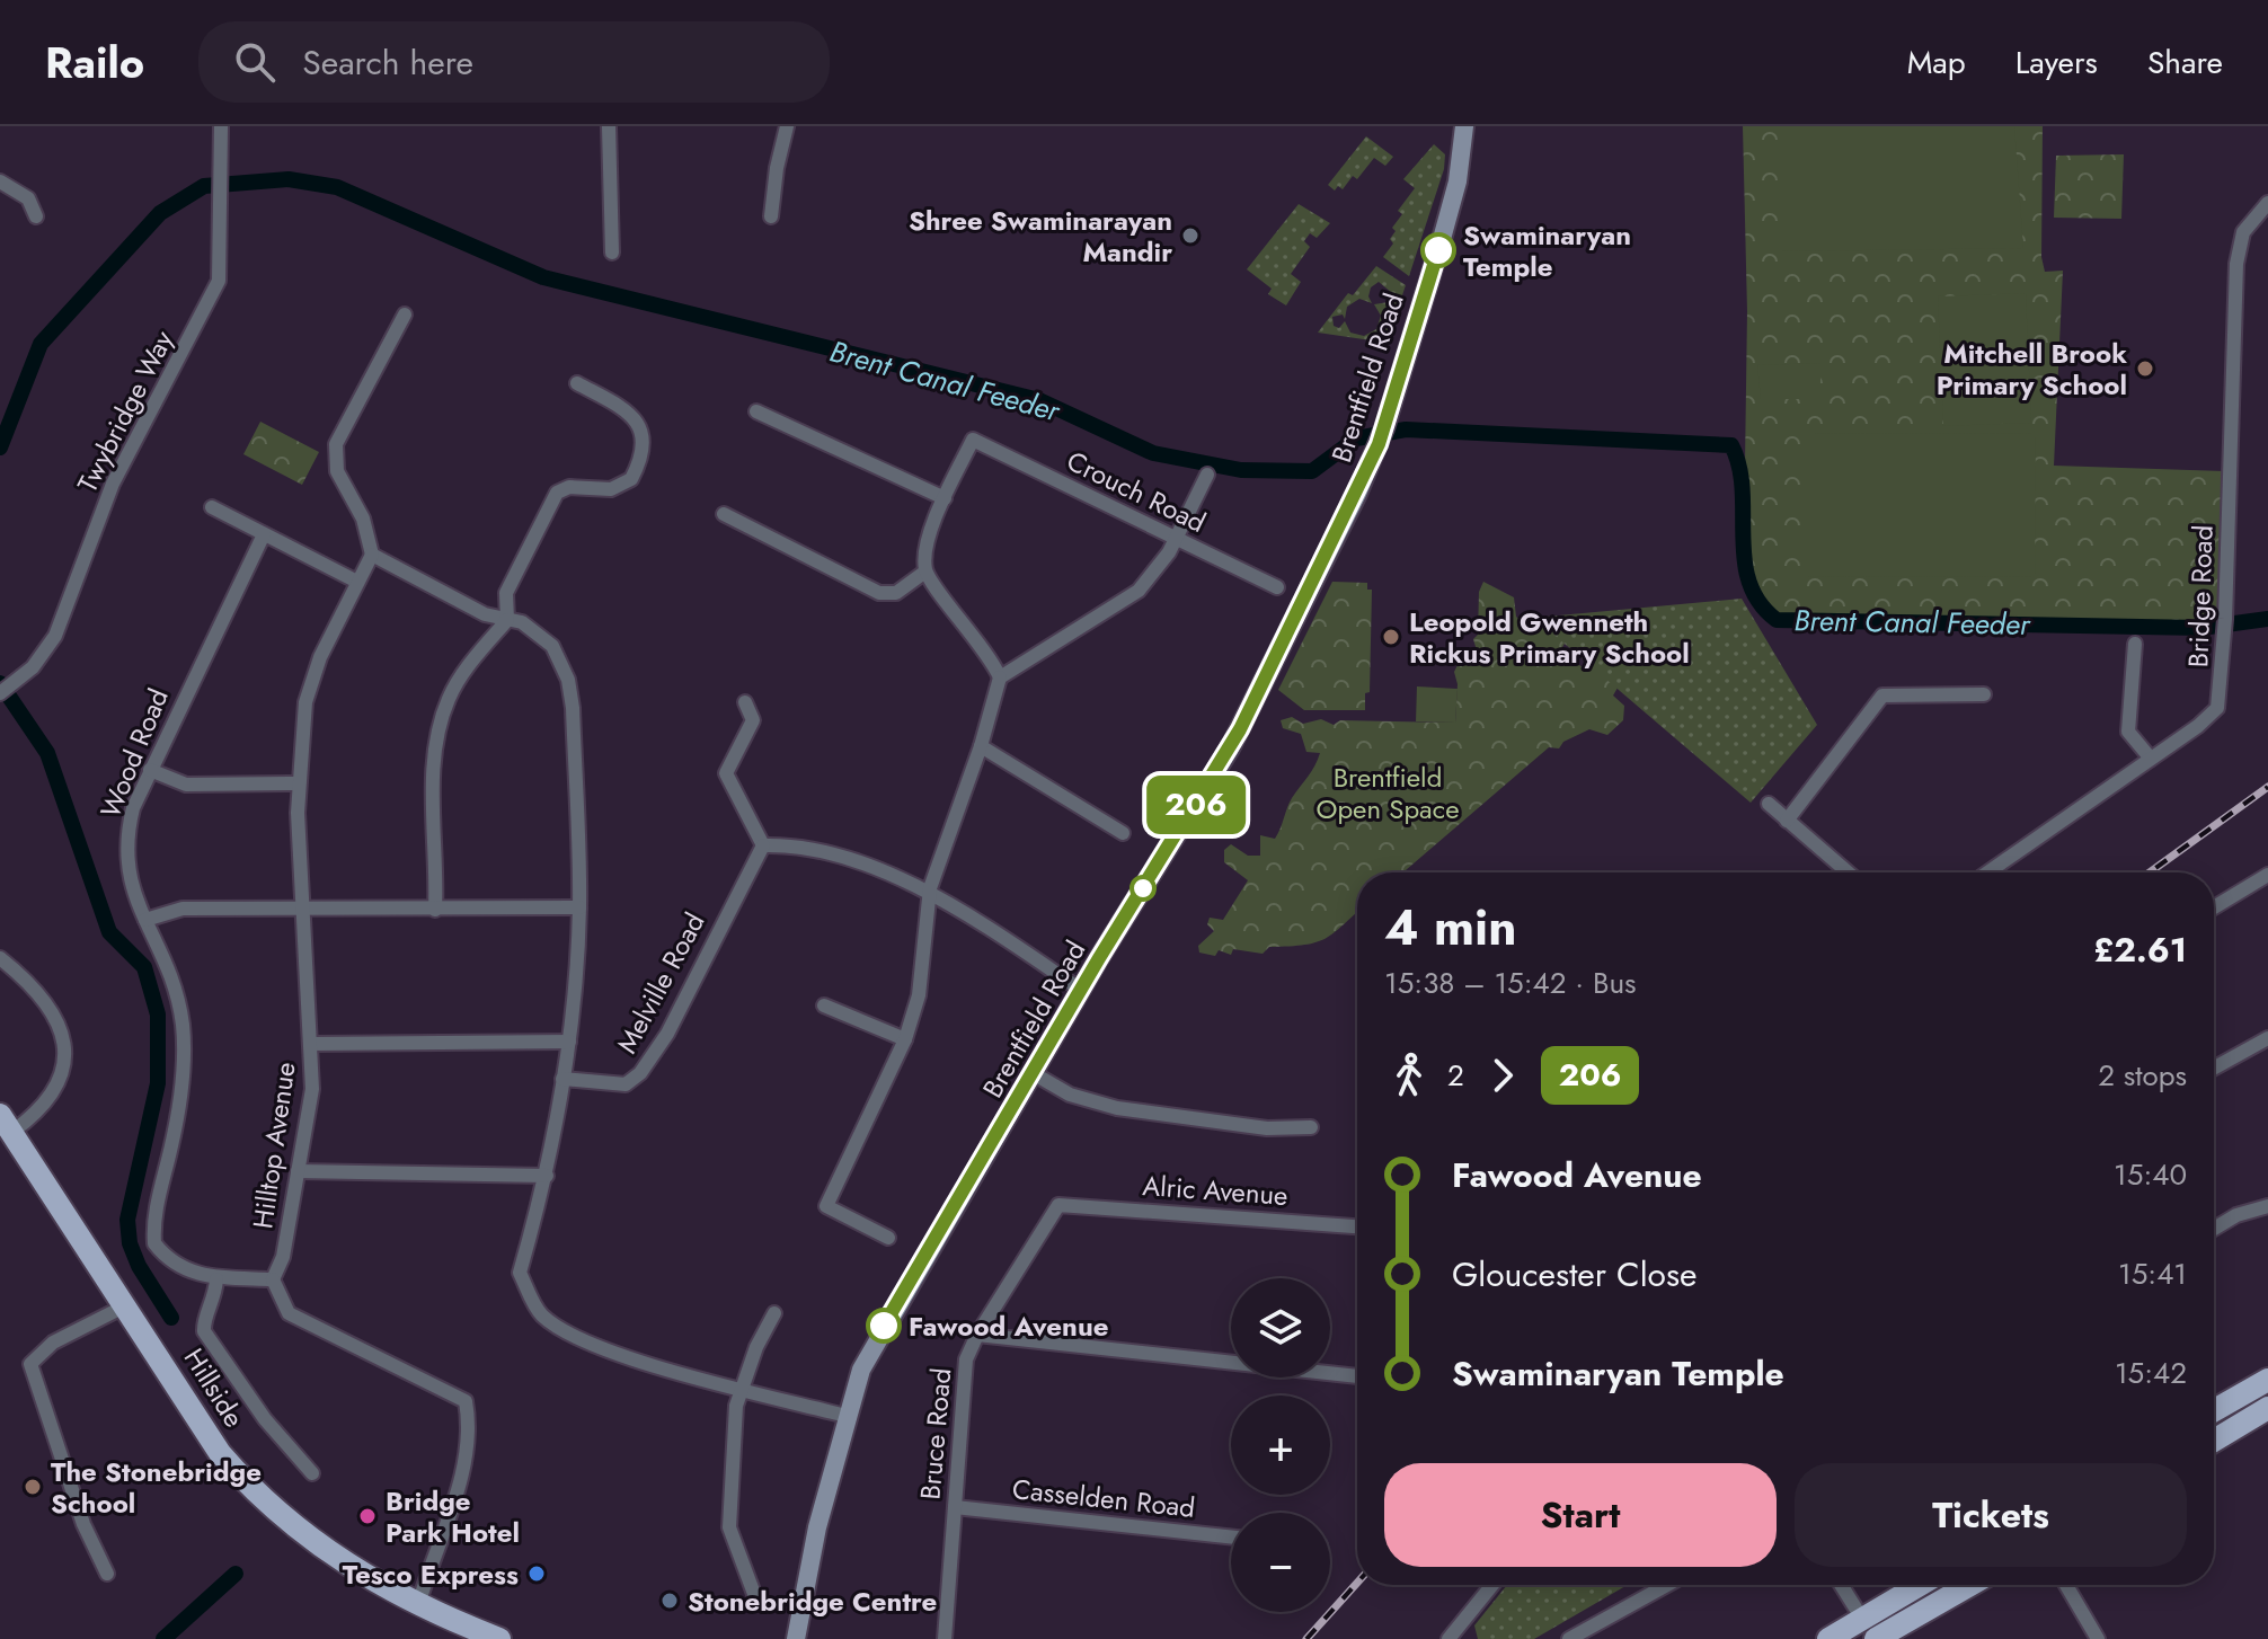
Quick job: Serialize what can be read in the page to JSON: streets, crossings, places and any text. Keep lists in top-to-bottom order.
{
  "streets": {
    "main road": ["Hillside"],
    "street": [
      "Brentfield Road",
      "Twybridge Way",
      "Crouch Road",
      "Bridge Road",
      "Wood Road",
      "Melville Road",
      "Hilltop Avenue",
      "Alric Avenue",
      "Bruce Road",
      "Casselden Road"
    ]
  },
  "crossings": [
    ["Wood Road", "Hilltop Avenue"],
    ["Alric Avenue", "Bruce Road"],
    ["Bruce Road", "Casselden Road"]
  ],
  "water": ["Brent Canal Feeder"],
  "parks": ["Brentfield Open Space"],
  "places": [
    "Shree Swaminarayan Mandir",
    "Swaminaryan Temple",
    "Mitchell Brook Primary School",
    "Leopold Gwenneth Rickus Primary School",
    "Fawood Avenue",
    "The Stonebridge School",
    "Bridge Park Hotel",
    "Tesco Express",
    "Stonebridge Centre"
  ],
  "lines": ["bus line 206"],
  "page": {
    "header": "Railo",
    "search": "Search here",
    "nav": ["Map", "Layers", "Share"],
    "on_map": "206",
    "heading": ["4 min", "15:38 – 15:42 · Bus", "£2.61"],
    "legs": ["2", "206", "2 stops"],
    "list": [
      {
        "name": "Fawood Avenue",
        "value": "15:40"
      },
      {
        "name": "Gloucester Close",
        "value": "15:41"
      },
      {
        "name": "Swaminaryan Temple",
        "value": "15:42"
      }
    ],
    "map_buttons": ["+", "−"],
    "buttons": ["Start", "Tickets"]
  }
}
